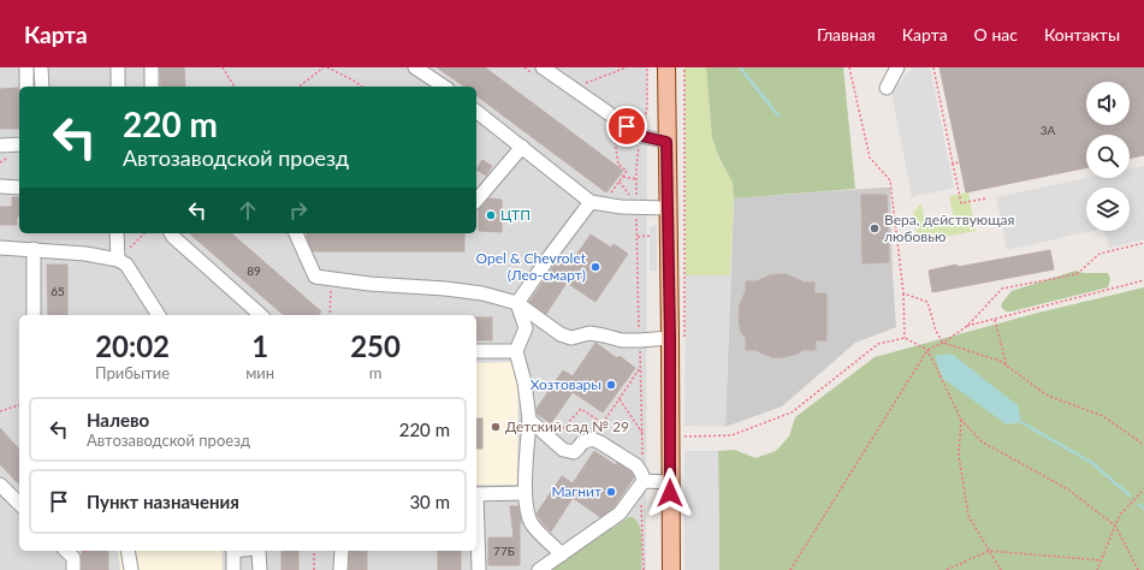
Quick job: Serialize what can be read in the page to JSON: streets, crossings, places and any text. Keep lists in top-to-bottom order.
{
  "places": [
    "ЦТП",
    "Вера, действующая любовью",
    "Opel & Chevrolet (Лео-смарт)",
    "Хозтовары",
    "Детский сад № 29",
    "Магнит"
  ],
  "house_numbers": [
    "3А",
    "89",
    "65",
    "77Б"
  ],
  "page": {
    "header": "Карта",
    "nav": [
      "Главная",
      "Карта",
      "О нас",
      "Контакты"
    ],
    "turn": ["220 m", "Автозаводской проезд"],
    "eta": [
      "20:02",
      "Прибытие",
      "1",
      "мин",
      "250",
      "m"
    ],
    "list": [
      {
        "name": "Налево",
        "note": "Автозаводской проезд",
        "value": "220 m"
      },
      {
        "name": "Пункт назначения",
        "value": "30 m"
      }
    ]
  }
}
